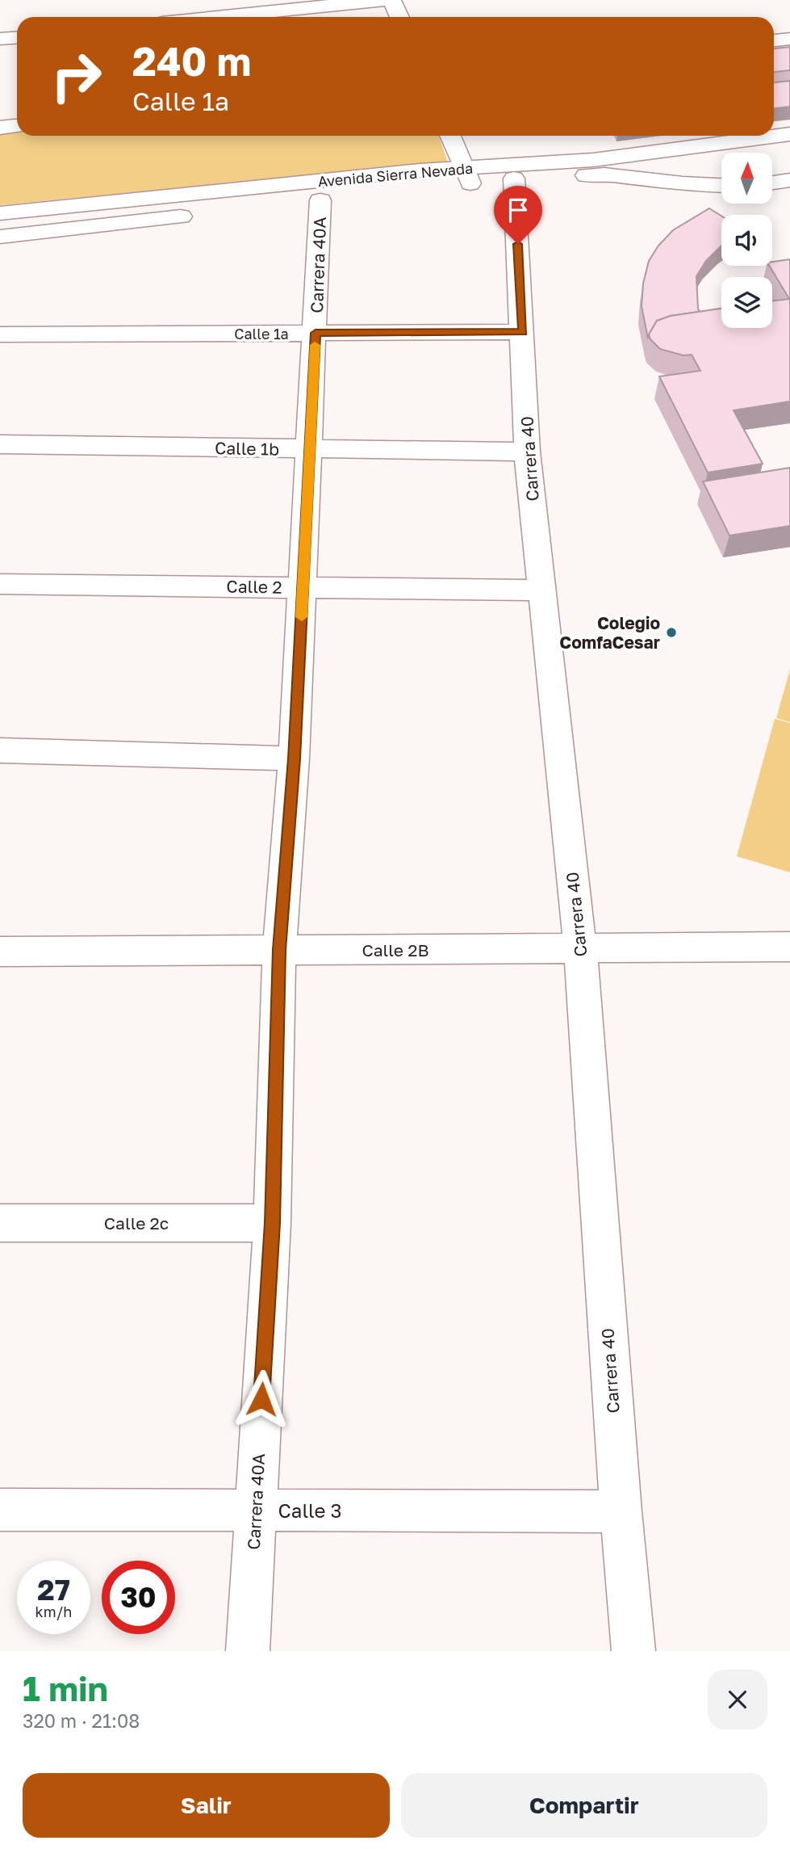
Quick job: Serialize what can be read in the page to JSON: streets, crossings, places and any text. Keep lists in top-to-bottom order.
{
  "streets": {
    "street": [
      "Avenida Sierra Nevada",
      "Carrera 40A",
      "Calle 1a",
      "Calle 1b",
      "Carrera 40",
      "Calle 2",
      "Calle 2B",
      "Calle 2c",
      "Calle 3"
    ]
  },
  "crossings": [
    ["Avenida Sierra Nevada", "Carrera 40A"],
    ["Avenida Sierra Nevada", "Carrera 40"],
    ["Carrera 40A", "Calle 1a"],
    ["Carrera 40A", "Calle 1b"],
    ["Carrera 40A", "Calle 2"],
    ["Carrera 40A", "Calle 2B"],
    ["Carrera 40A", "Calle 2c"],
    ["Carrera 40A", "Calle 3"],
    ["Calle 1a", "Carrera 40"],
    ["Calle 1b", "Carrera 40"],
    ["Carrera 40", "Calle 2"],
    ["Carrera 40", "Calle 2B"],
    ["Carrera 40", "Calle 3"]
  ],
  "places": ["Colegio ComfaCesar"],
  "north": "top",
  "page": {
    "turn": ["240 m", "Calle 1a"],
    "speed": "27 km/h",
    "limit": "30",
    "heading": ["1 min", "320 m · 21:08"],
    "buttons": ["Salir", "Compartir"]
  }
}
